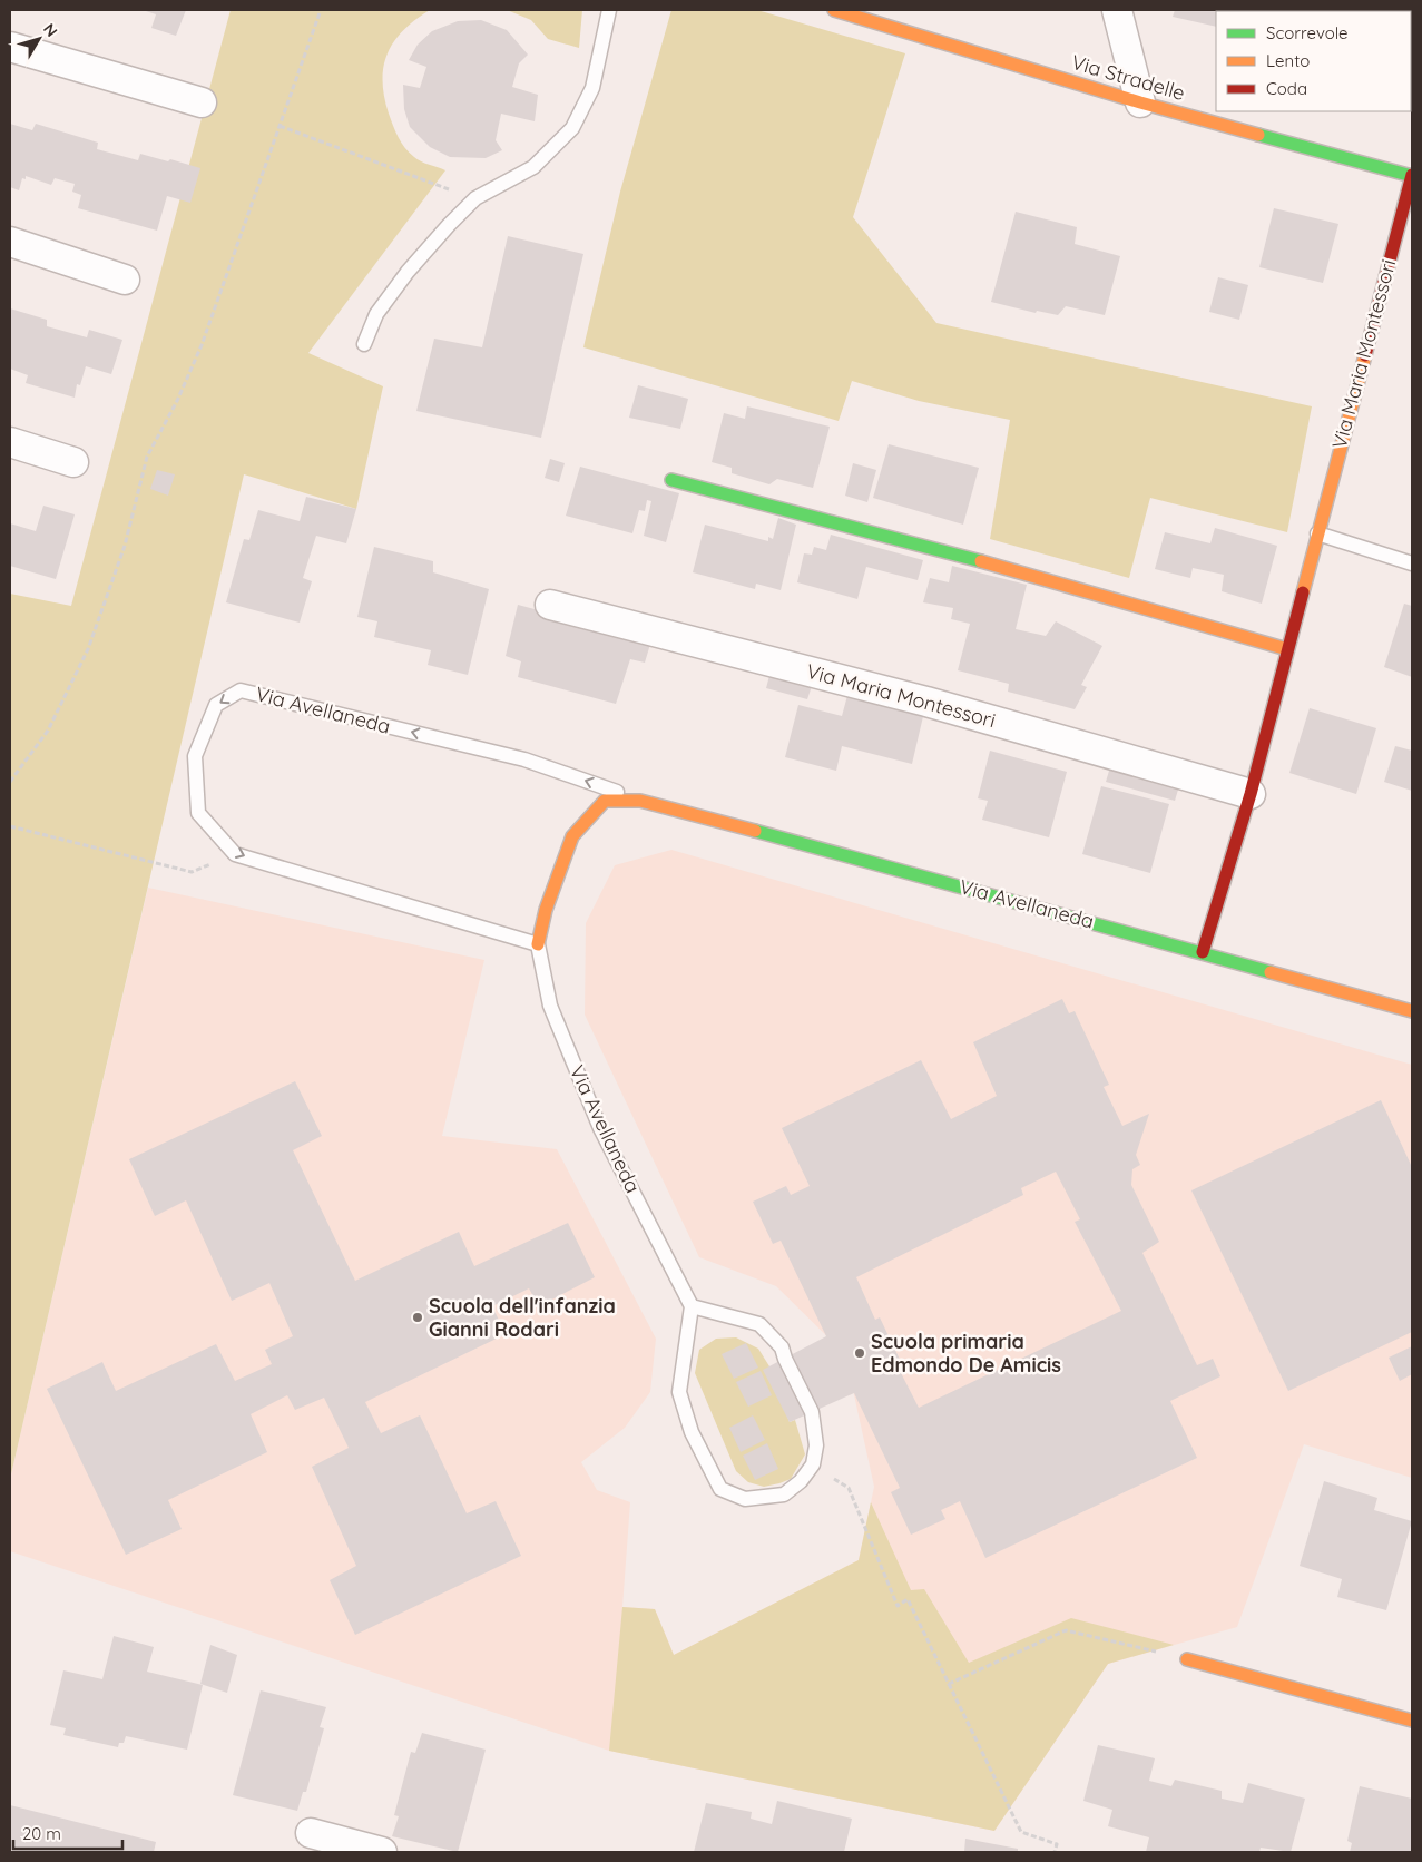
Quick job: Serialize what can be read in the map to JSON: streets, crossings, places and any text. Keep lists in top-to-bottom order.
{
  "streets": {
    "street": ["Via Stradelle", "Via Maria Montessori", "Via Avellaneda"]
  },
  "crossings": [
    ["Via Stradelle", "Via Maria Montessori"],
    ["Via Maria Montessori", "Via Avellaneda"]
  ],
  "places": ["Scuola dell'infanzia Gianni Rodari", "Scuola primaria Edmondo De Amicis"],
  "legend": ["Scorrevole", "Lento", "Coda"],
  "scale_bar": "20 m",
  "north": "top right"
}
